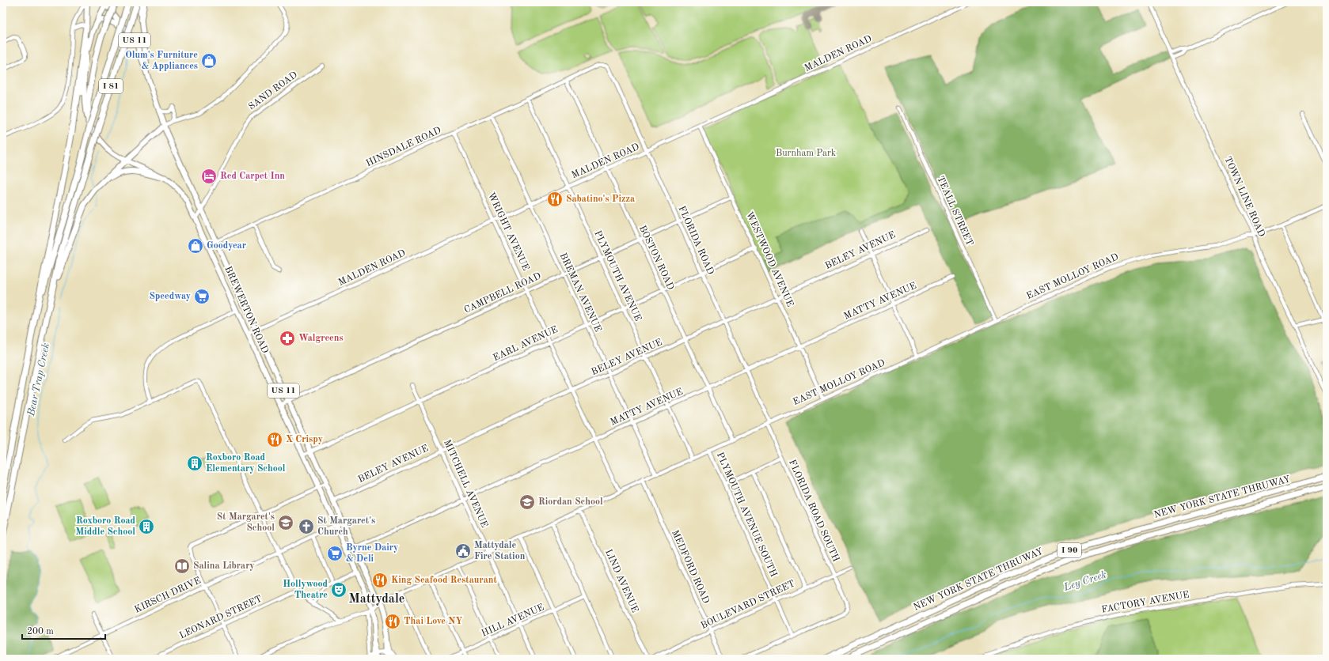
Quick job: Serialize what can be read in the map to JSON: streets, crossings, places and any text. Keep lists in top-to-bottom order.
{
  "streets": {
    "highway": ["I 81", "NEW YORK STATE THRUWAY", "I 90"],
    "main road": ["US 11", "BREWERTON ROAD"],
    "street": [
      "MALDEN ROAD",
      "SAND ROAD",
      "HINSDALE ROAD",
      "TOWN LINE ROAD",
      "TEALL STREET",
      "WRIGHT AVENUE",
      "FLORIDA ROAD",
      "BELEY AVENUE",
      "BOSTON ROAD",
      "WESTWOOD AVENUE",
      "PLYMOUTH AVENUE",
      "EAST MOLLOY ROAD",
      "BREMAN AVENUE",
      "CAMPBELL ROAD",
      "MATTY AVENUE",
      "EARL AVENUE",
      "MITCHELL AVENUE",
      "FLORIDA ROAD SOUTH",
      "PLYMOUTH AVENUE SOUTH",
      "MEDFORD ROAD",
      "LIND AVENUE",
      "KIRSCH DRIVE",
      "FACTORY AVENUE",
      "BOULEVARD STREET",
      "LEONARD STREET",
      "HILL AVENUE"
    ]
  },
  "crossings": [
    ["MALDEN ROAD", "WRIGHT AVENUE"],
    ["MALDEN ROAD", "FLORIDA ROAD"],
    ["MALDEN ROAD", "BOSTON ROAD"],
    ["MALDEN ROAD", "WESTWOOD AVENUE"],
    ["MALDEN ROAD", "PLYMOUTH AVENUE"],
    ["MALDEN ROAD", "BREMAN AVENUE"],
    ["MALDEN ROAD", "BREWERTON ROAD"],
    ["SAND ROAD", "BREWERTON ROAD"],
    ["HINSDALE ROAD", "WRIGHT AVENUE"],
    ["HINSDALE ROAD", "FLORIDA ROAD"],
    ["HINSDALE ROAD", "BOSTON ROAD"],
    ["HINSDALE ROAD", "PLYMOUTH AVENUE"],
    ["HINSDALE ROAD", "BREMAN AVENUE"],
    ["HINSDALE ROAD", "BREWERTON ROAD"],
    ["TOWN LINE ROAD", "EAST MOLLOY ROAD"],
    ["TEALL STREET", "EAST MOLLOY ROAD"],
    ["WRIGHT AVENUE", "BELEY AVENUE"],
    ["WRIGHT AVENUE", "EAST MOLLOY ROAD"],
    ["WRIGHT AVENUE", "CAMPBELL ROAD"],
    ["WRIGHT AVENUE", "MATTY AVENUE"],
    ["WRIGHT AVENUE", "EARL AVENUE"],
    ["FLORIDA ROAD", "BELEY AVENUE"],
    ["FLORIDA ROAD", "EAST MOLLOY ROAD"],
    ["FLORIDA ROAD", "CAMPBELL ROAD"],
    ["FLORIDA ROAD", "MATTY AVENUE"],
    ["FLORIDA ROAD", "EARL AVENUE"],
    ["FLORIDA ROAD", "FLORIDA ROAD SOUTH"],
    ["BELEY AVENUE", "BOSTON ROAD"],
    ["BELEY AVENUE", "WESTWOOD AVENUE"],
    ["BELEY AVENUE", "PLYMOUTH AVENUE"],
    ["BELEY AVENUE", "BREMAN AVENUE"],
    ["BELEY AVENUE", "BREWERTON ROAD"],
    ["BELEY AVENUE", "MITCHELL AVENUE"],
    ["BOSTON ROAD", "EAST MOLLOY ROAD"],
    ["BOSTON ROAD", "CAMPBELL ROAD"],
    ["BOSTON ROAD", "MATTY AVENUE"],
    ["BOSTON ROAD", "EARL AVENUE"],
    ["WESTWOOD AVENUE", "EAST MOLLOY ROAD"],
    ["WESTWOOD AVENUE", "CAMPBELL ROAD"],
    ["WESTWOOD AVENUE", "MATTY AVENUE"],
    ["WESTWOOD AVENUE", "EARL AVENUE"],
    ["PLYMOUTH AVENUE", "EAST MOLLOY ROAD"],
    ["PLYMOUTH AVENUE", "CAMPBELL ROAD"],
    ["PLYMOUTH AVENUE", "MATTY AVENUE"],
    ["PLYMOUTH AVENUE", "EARL AVENUE"],
    ["EAST MOLLOY ROAD", "BREMAN AVENUE"],
    ["EAST MOLLOY ROAD", "BREWERTON ROAD"],
    ["EAST MOLLOY ROAD", "MITCHELL AVENUE"],
    ["EAST MOLLOY ROAD", "FLORIDA ROAD SOUTH"],
    ["EAST MOLLOY ROAD", "PLYMOUTH AVENUE SOUTH"],
    ["EAST MOLLOY ROAD", "MEDFORD ROAD"],
    ["EAST MOLLOY ROAD", "LIND AVENUE"],
    ["BREMAN AVENUE", "CAMPBELL ROAD"],
    ["BREMAN AVENUE", "MATTY AVENUE"],
    ["BREMAN AVENUE", "EARL AVENUE"],
    ["CAMPBELL ROAD", "BREWERTON ROAD"],
    ["MATTY AVENUE", "BREWERTON ROAD"],
    ["MATTY AVENUE", "MITCHELL AVENUE"],
    ["BREWERTON ROAD", "EARL AVENUE"],
    ["BREWERTON ROAD", "KIRSCH DRIVE"],
    ["EARL AVENUE", "MITCHELL AVENUE"],
    ["MITCHELL AVENUE", "HILL AVENUE"],
    ["FLORIDA ROAD SOUTH", "PLYMOUTH AVENUE SOUTH"],
    ["FLORIDA ROAD SOUTH", "BOULEVARD STREET"],
    ["PLYMOUTH AVENUE SOUTH", "BOULEVARD STREET"],
    ["MEDFORD ROAD", "BOULEVARD STREET"]
  ],
  "districts": ["Mattydale"],
  "water": ["Bear Trap Creek", "Ley Creek"],
  "parks": ["Burnham Park"],
  "places": {
    "shop": ["Olum's Furniture & Appliances", "Goodyear"],
    "hotel": ["Red Carpet Inn"],
    "restaurant": [
      "Sabatino's Pizza",
      "X Crispy",
      "King Seafood Restaurant",
      "Thai Love NY"
    ],
    "supermarket": ["Speedway", "Byrne Dairy & Deli"],
    "pharmacy": ["Walgreens"],
    "building": ["Roxboro Road Elementary School", "Roxboro Road Middle School"],
    "school or university": ["Riordan School", "St Margaret's School"],
    "church": ["St Margaret's Church"],
    "public building": ["Mattydale Fire Station"],
    "library": ["Salina Library"],
    "theatre": ["Hollywood Theatre"]
  },
  "scale_bar": "200 m"
}
